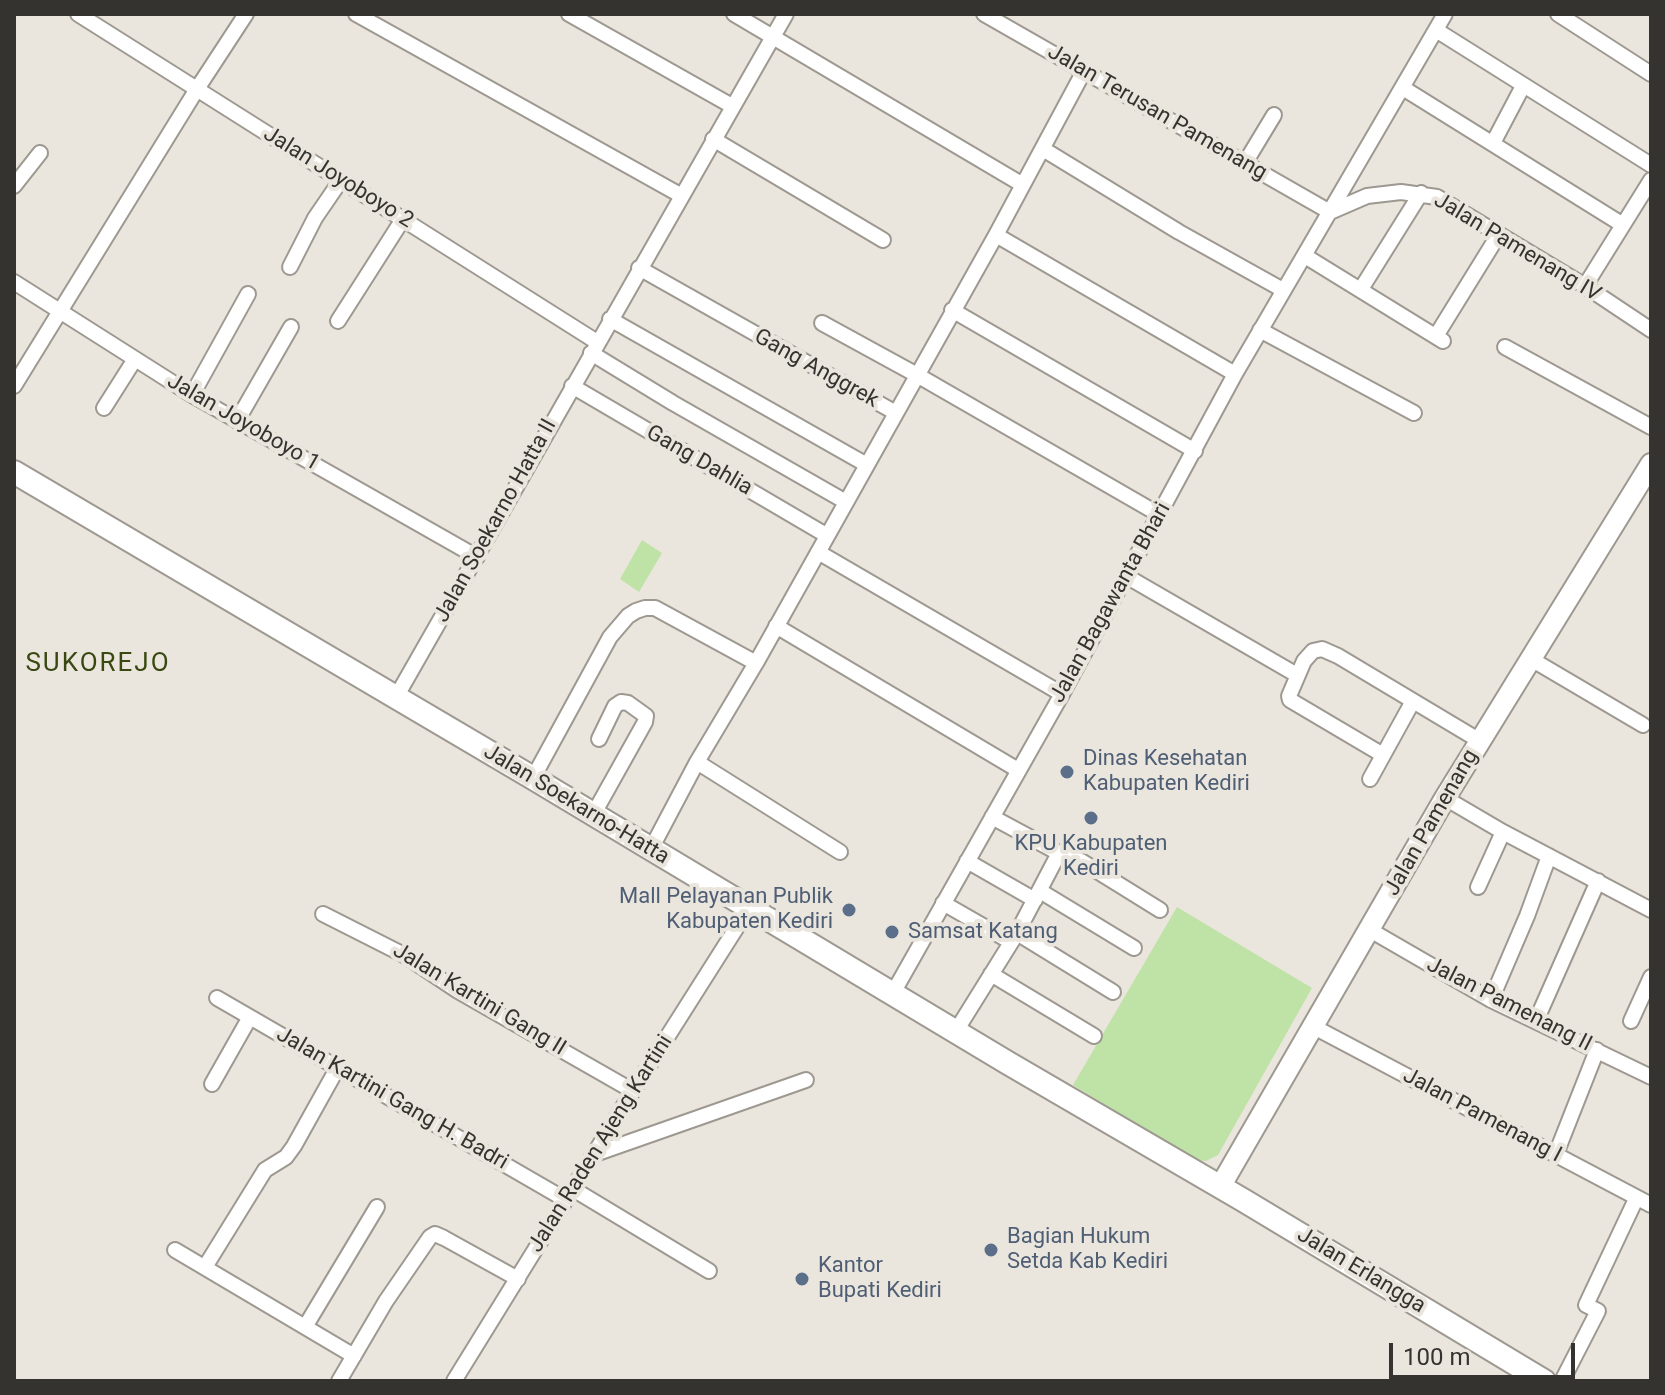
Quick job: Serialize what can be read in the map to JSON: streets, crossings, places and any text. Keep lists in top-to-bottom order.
{
  "streets": {
    "main road": ["Jalan Soekarno-Hatta", "Jalan Pamenang", "Jalan Erlangga"],
    "street": [
      "Jalan Terusan Pamenang",
      "Jalan Joyoboyo 2",
      "Jalan Pamenang IV",
      "Gang Anggrek",
      "Jalan Joyoboyo 1",
      "Gang Dahlia",
      "Jalan Soekarno Hatta II",
      "Jalan Bagawanta Bhari",
      "Jalan Kartini Gang II",
      "Jalan Pamenang II",
      "Jalan Kartini Gang H. Badri",
      "Jalan Pamenang I",
      "Jalan Raden Ajeng Kartini"
    ]
  },
  "crossings": [
    ["Jalan Terusan Pamenang", "Jalan Pamenang IV"],
    ["Jalan Terusan Pamenang", "Jalan Bagawanta Bhari"],
    ["Jalan Joyoboyo 2", "Jalan Soekarno Hatta II"],
    ["Jalan Pamenang IV", "Jalan Bagawanta Bhari"],
    ["Gang Anggrek", "Jalan Soekarno Hatta II"],
    ["Jalan Joyoboyo 1", "Jalan Soekarno Hatta II"],
    ["Gang Dahlia", "Jalan Soekarno Hatta II"],
    ["Jalan Soekarno Hatta II", "Jalan Soekarno-Hatta"],
    ["Jalan Bagawanta Bhari", "Jalan Soekarno-Hatta"],
    ["Jalan Soekarno-Hatta", "Jalan Pamenang"],
    ["Jalan Soekarno-Hatta", "Jalan Raden Ajeng Kartini"],
    ["Jalan Soekarno-Hatta", "Jalan Erlangga"],
    ["Jalan Pamenang", "Jalan Pamenang II"],
    ["Jalan Pamenang", "Jalan Pamenang I"],
    ["Jalan Pamenang", "Jalan Erlangga"],
    ["Jalan Kartini Gang II", "Jalan Raden Ajeng Kartini"],
    ["Jalan Kartini Gang H. Badri", "Jalan Raden Ajeng Kartini"]
  ],
  "districts": ["SUKOREJO"],
  "places": [
    "Dinas Kesehatan Kabupaten Kediri",
    "KPU Kabupaten Kediri",
    "Mall Pelayanan Publik Kabupaten Kediri",
    "Samsat Katang",
    "Bagian Hukum Setda Kab Kediri",
    "Kantor Bupati Kediri"
  ],
  "scale_bar": "100 m"
}
